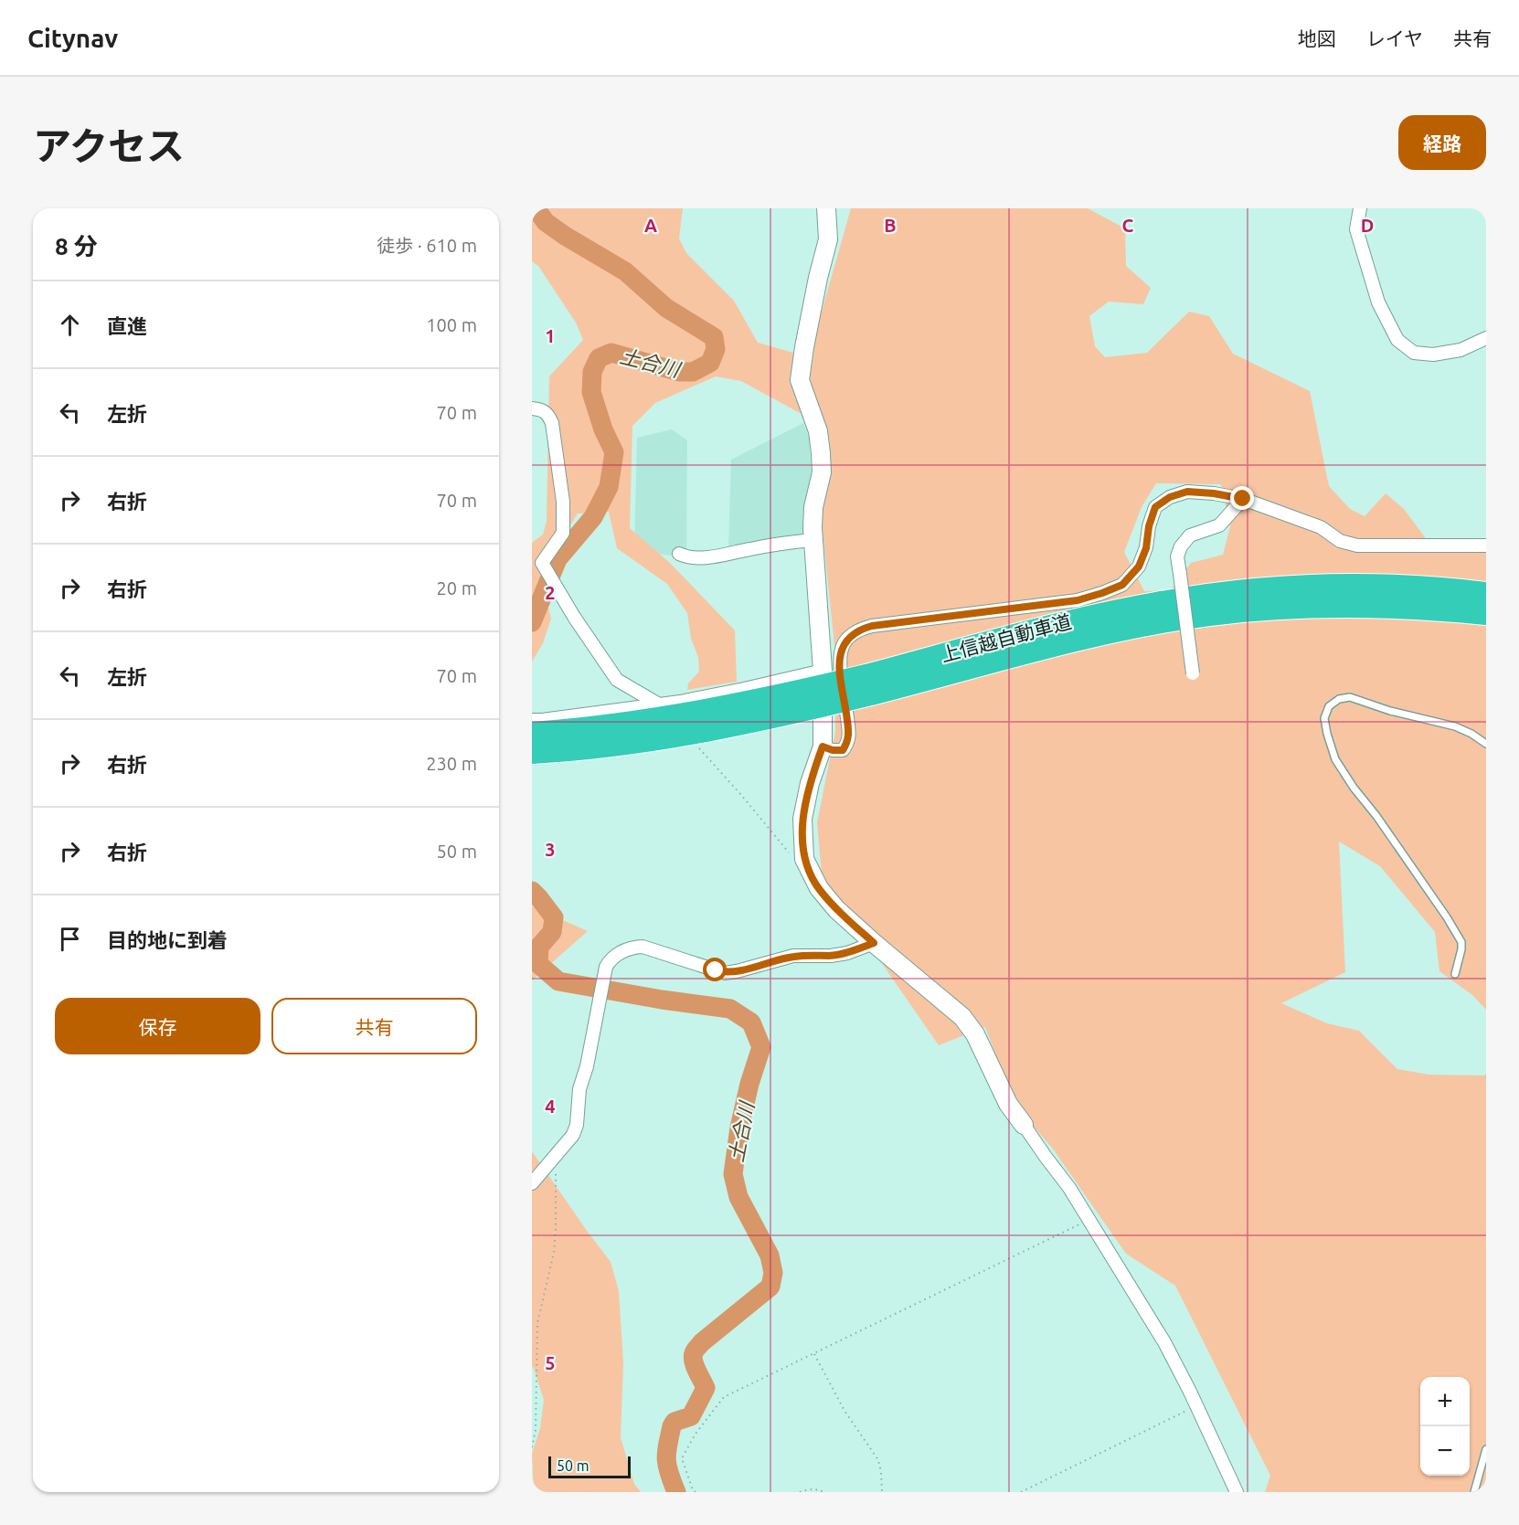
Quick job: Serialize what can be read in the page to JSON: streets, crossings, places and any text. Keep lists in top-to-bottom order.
{
  "streets": {
    "highway": ["上信越自動車道"]
  },
  "water": ["土合川"],
  "scale_bar": "50 m",
  "page": {
    "header": "Citynav",
    "nav": ["地図", "レイヤ", "共有"],
    "title": "アクセス",
    "buttons": [
      "経路",
      ["保存", "共有"]
    ],
    "heading": ["8 分", "徒歩 · 610 m"],
    "list": [
      ["直進", "100 m"],
      ["左折", "70 m"],
      ["右折", "70 m"],
      ["右折", "20 m"],
      ["左折", "70 m"],
      ["右折", "230 m"],
      ["右折", "50 m"],
      "目的地に到着"
    ],
    "map_buttons": ["+", "−"],
    "scale": "50 m"
  },
  "grid": {
    "columns": [
      "A",
      "B",
      "C",
      "D"
    ],
    "rows": [
      "1",
      "2",
      "3",
      "4",
      "5"
    ]
  }
}
